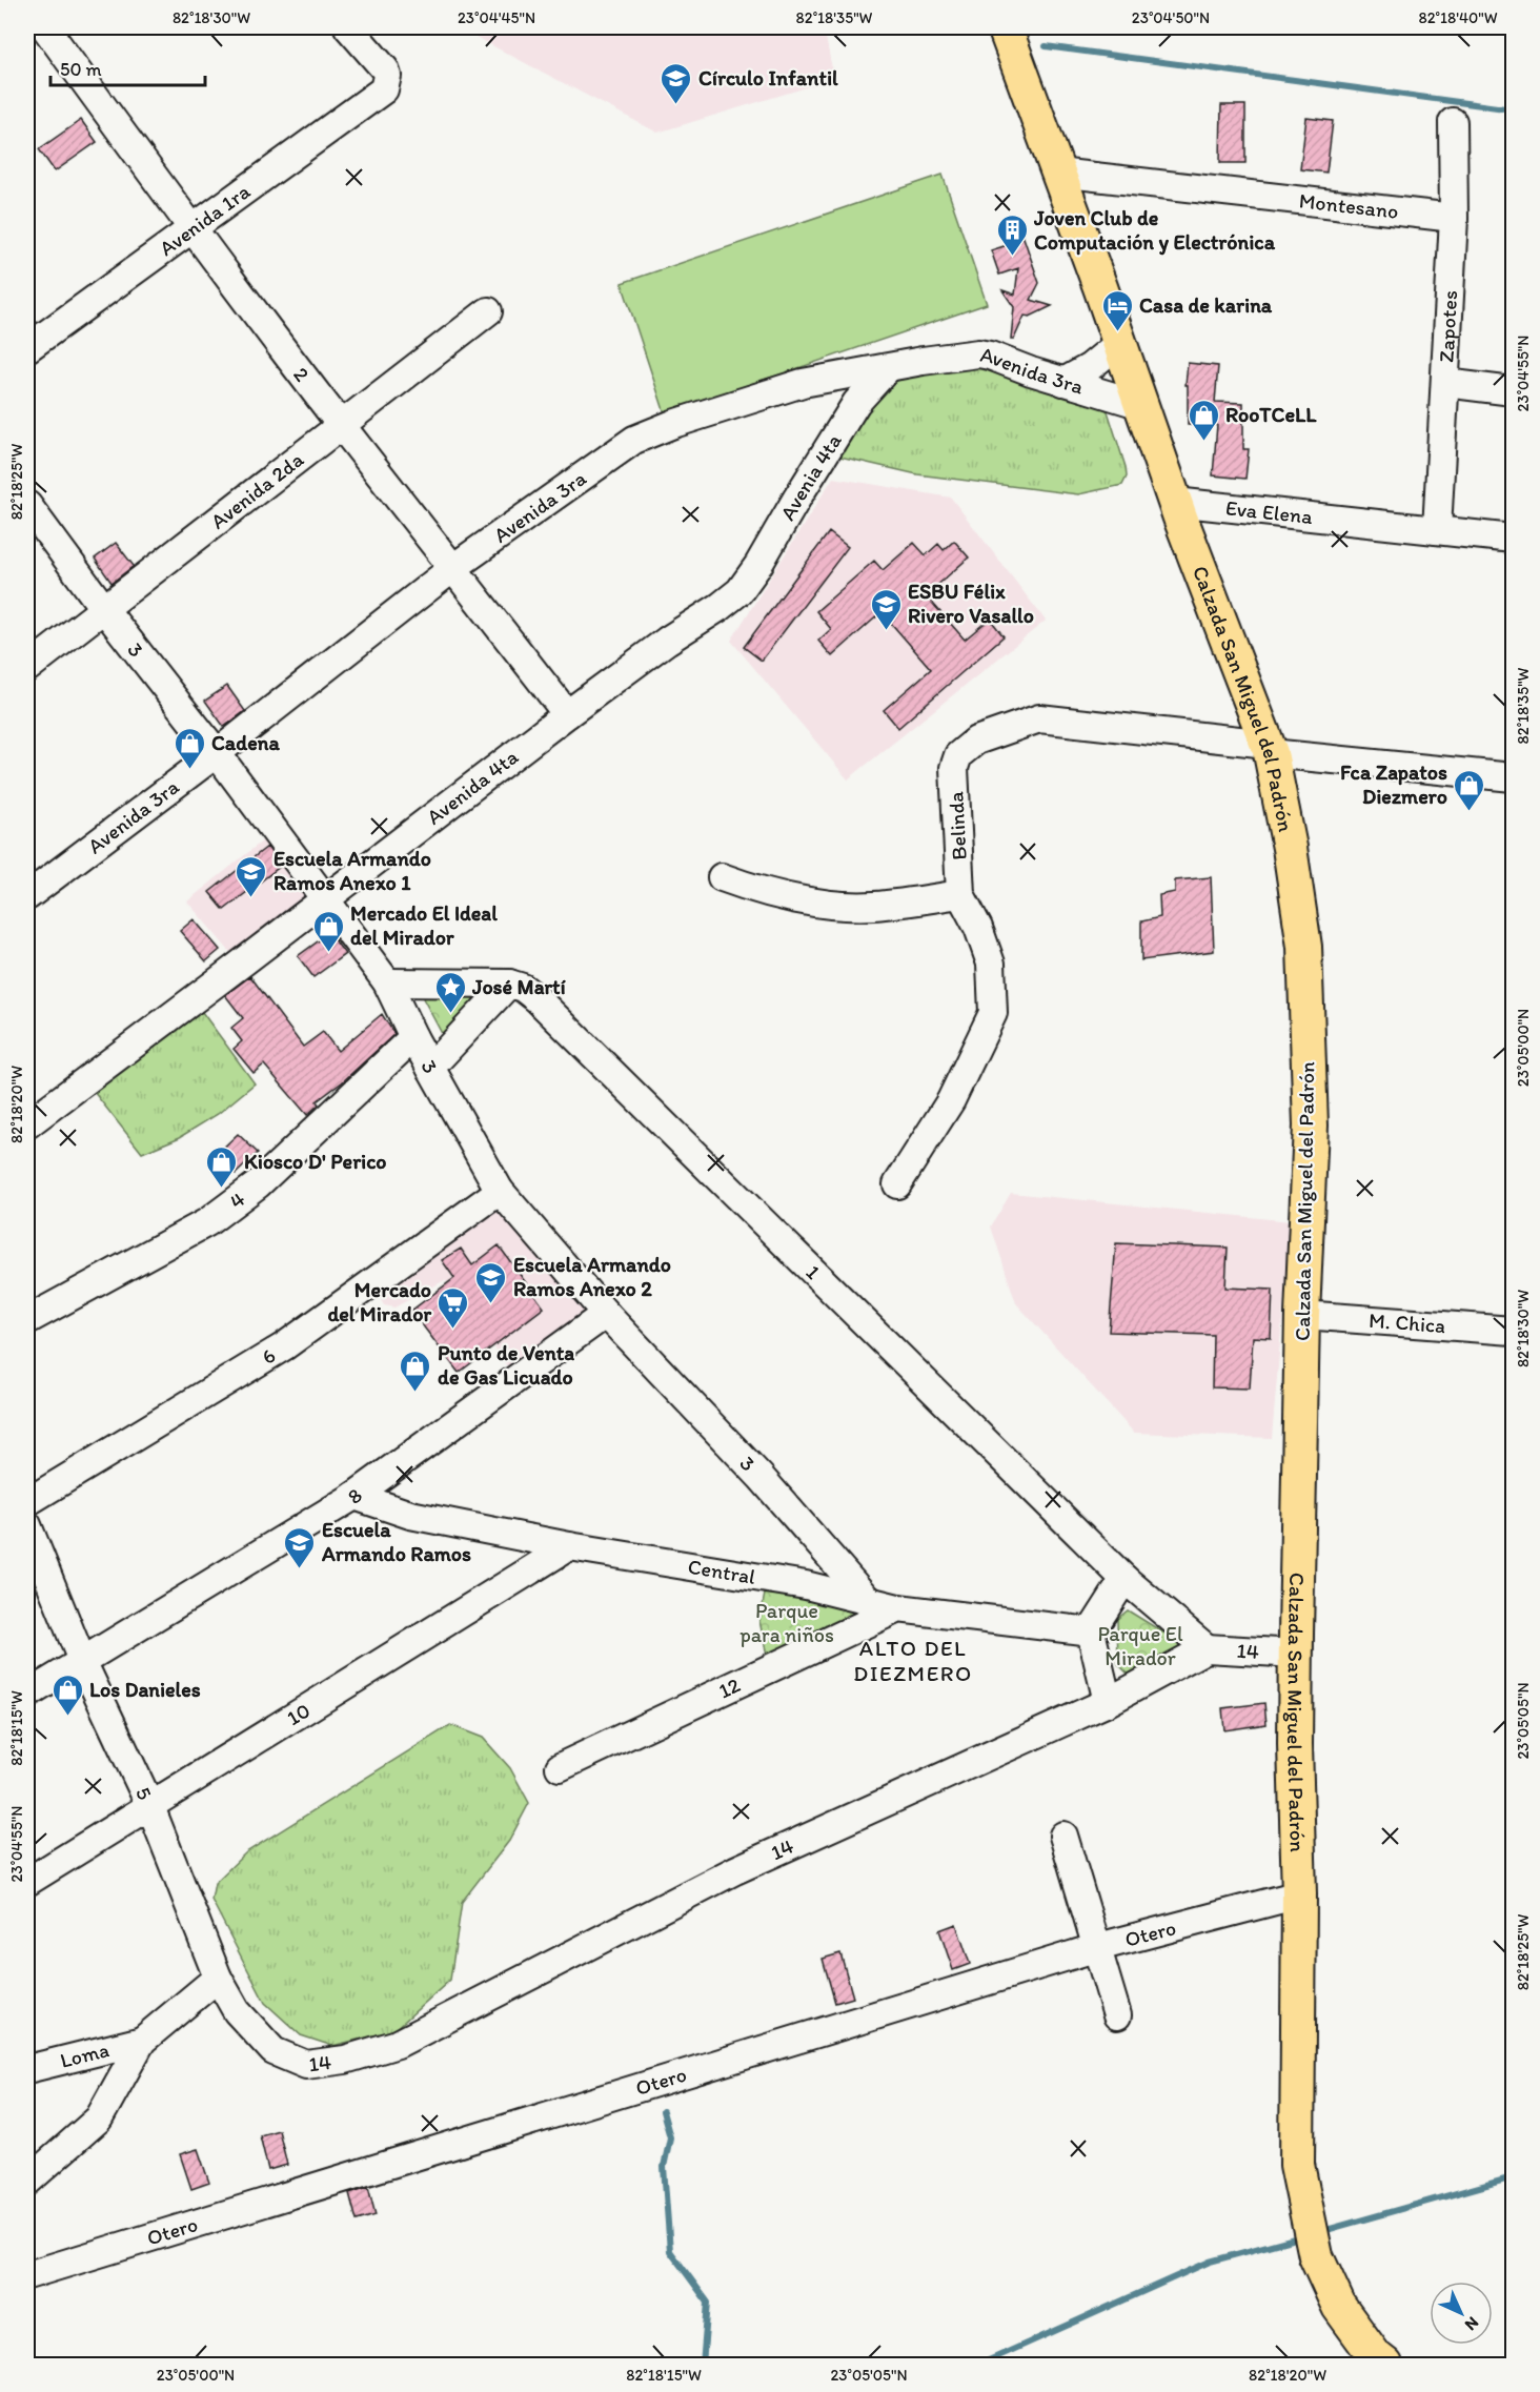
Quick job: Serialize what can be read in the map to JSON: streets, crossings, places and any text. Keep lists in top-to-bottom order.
{
  "streets": {
    "main road": ["Calzada San Miguel del Padrón"],
    "street": [
      "Montesano",
      "Avenida 1ra",
      "Zapotes",
      "Avenida 3ra",
      "2",
      "Avenia 4ta",
      "Avenida 2da",
      "Eva Elena",
      "3",
      "Avenida 4ta",
      "Belinda",
      "4",
      "1",
      "M. Chica",
      "6",
      "8",
      "Central",
      "14",
      "12",
      "10",
      "5",
      "Otero",
      "Loma"
    ]
  },
  "crossings": [
    ["Montesano", "Zapotes"],
    ["Montesano", "Calzada San Miguel del Padrón"],
    ["Avenida 1ra", "2"],
    ["Zapotes", "Eva Elena"],
    ["Avenida 3ra", "2"],
    ["Avenida 3ra", "Avenia 4ta"],
    ["Avenida 3ra", "3"],
    ["Avenida 3ra", "Calzada San Miguel del Padrón"],
    ["2", "Avenida 2da"],
    ["2", "Avenida 4ta"],
    ["Avenia 4ta", "Avenida 4ta"],
    ["Avenida 2da", "3"],
    ["Eva Elena", "Calzada San Miguel del Padrón"],
    ["3", "Avenida 4ta"],
    ["3", "4"],
    ["3", "1"],
    ["3", "6"],
    ["3", "8"],
    ["3", "Central"],
    ["Calzada San Miguel del Padrón", "Belinda"],
    ["Calzada San Miguel del Padrón", "M. Chica"],
    ["Calzada San Miguel del Padrón", "14"],
    ["Calzada San Miguel del Padrón", "Otero"],
    ["1", "14"],
    ["8", "Central"],
    ["8", "5"],
    ["Central", "12"],
    ["Central", "10"],
    ["14", "5"],
    ["10", "5"]
  ],
  "districts": ["ALTO DEL DIEZMERO"],
  "parks": ["Parque para niños", "Parque El Mirador"],
  "places": {
    "school or university": [
      "Círculo Infantil",
      "ESBU Félix Rivero Vasallo",
      "Escuela Armando Ramos Anexo 1",
      "Escuela Armando Ramos Anexo 2",
      "Escuela Armando Ramos"
    ],
    "building": ["Joven Club de Computación y Electrónica"],
    "hotel": ["Casa de karina"],
    "shop": [
      "RooTCeLL",
      "Cadena",
      "Fca Zapatos Diezmero",
      "Mercado El Ideal del Mirador",
      "Kiosco D' Perico",
      "Punto de Venta de Gas Licuado",
      "Los Danieles"
    ],
    "place": ["José Martí"],
    "supermarket": ["Mercado del Mirador"]
  },
  "scale_bar": "50 m",
  "north": "bottom right",
  "coordinates": [
    "82°18'30\"W",
    "23°04'45\"N",
    "82°18'35\"W",
    "23°04'50\"N",
    "82°18'40\"W",
    "23°04'55\"N",
    "82°18'25\"W",
    "23°05'00\"N",
    "82°18'20\"W",
    "23°05'05\"N",
    "82°18'15\"W"
  ]
}
